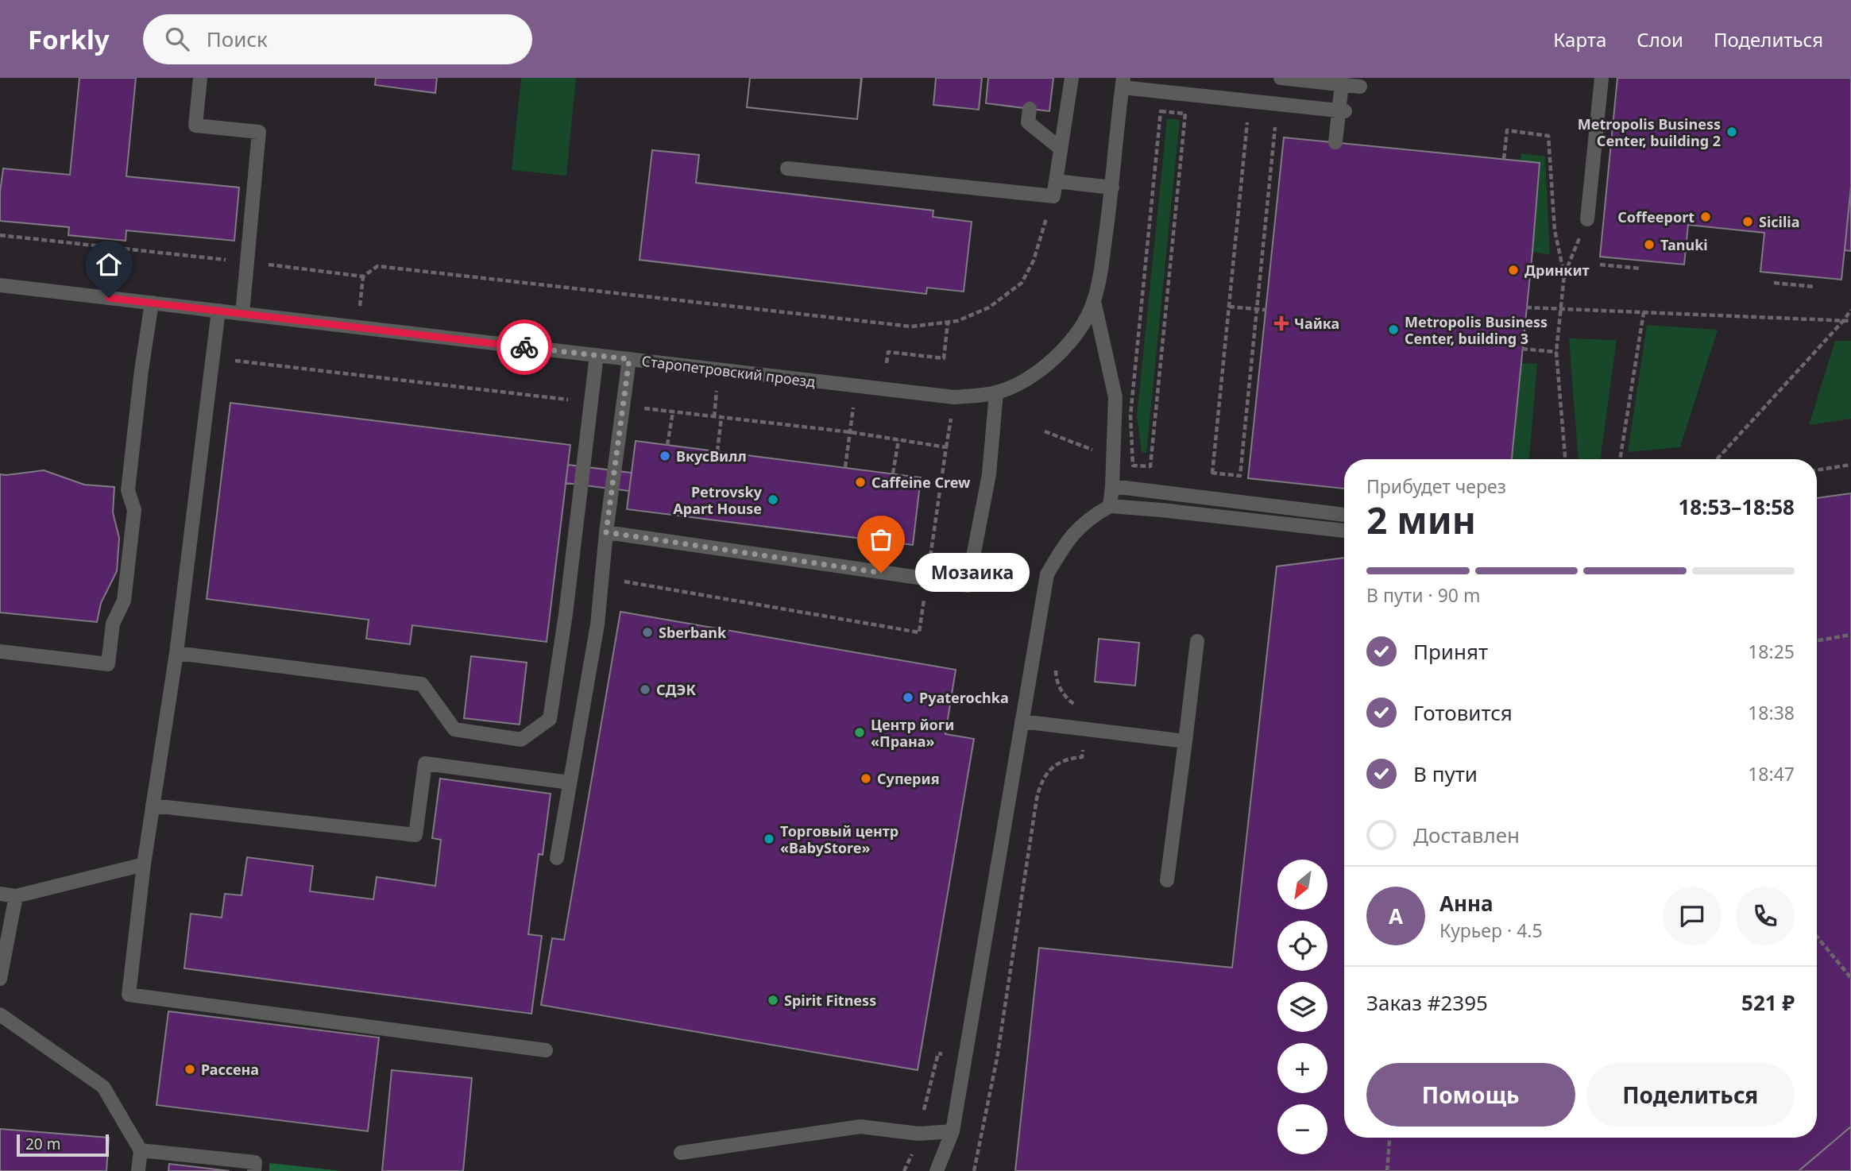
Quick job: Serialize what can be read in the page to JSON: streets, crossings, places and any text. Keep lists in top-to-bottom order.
{
  "streets": {
    "street": ["Старопетровский проезд"]
  },
  "places": {
    "other": [
      "Metropolis Business Center, building 2",
      "Coffeeport",
      "Sicilia",
      "Tanuki",
      "Дринкит",
      "Metropolis Business Center, building 3",
      "ВкусВилл",
      "Caffeine Crew",
      "Petrovsky Apart House",
      "Мозаика",
      "Sberbank",
      "СДЭК",
      "Pyaterochka",
      "Центр йоги «Прана»",
      "Суперия",
      "Торговый центр «BabyStore»",
      "Spirit Fitness",
      "Рассена"
    ],
    "health": ["Чайка"]
  },
  "scale_bar": "20 m",
  "north": "bottom left",
  "page": {
    "header": "Forkly",
    "search": "Поиск",
    "nav": ["Карта", "Слои", "Поделиться"],
    "heading": ["2 мин", "Прибудет через", "18:53–18:58"],
    "panel": [
      "Анна",
      "Курьер · 4.5",
      "Заказ #2395",
      "521 ₽"
    ],
    "bubble": "Мозаика",
    "bar": "В пути · 90 m",
    "list": [
      ["Принят", "18:25"],
      ["Готовится", "18:38"],
      ["В пути", "18:47"],
      "Доставлен"
    ],
    "map_buttons": ["+", "−"],
    "round": "А",
    "buttons": ["Помощь", "Поделиться"],
    "scale": "20 m"
  }
}
